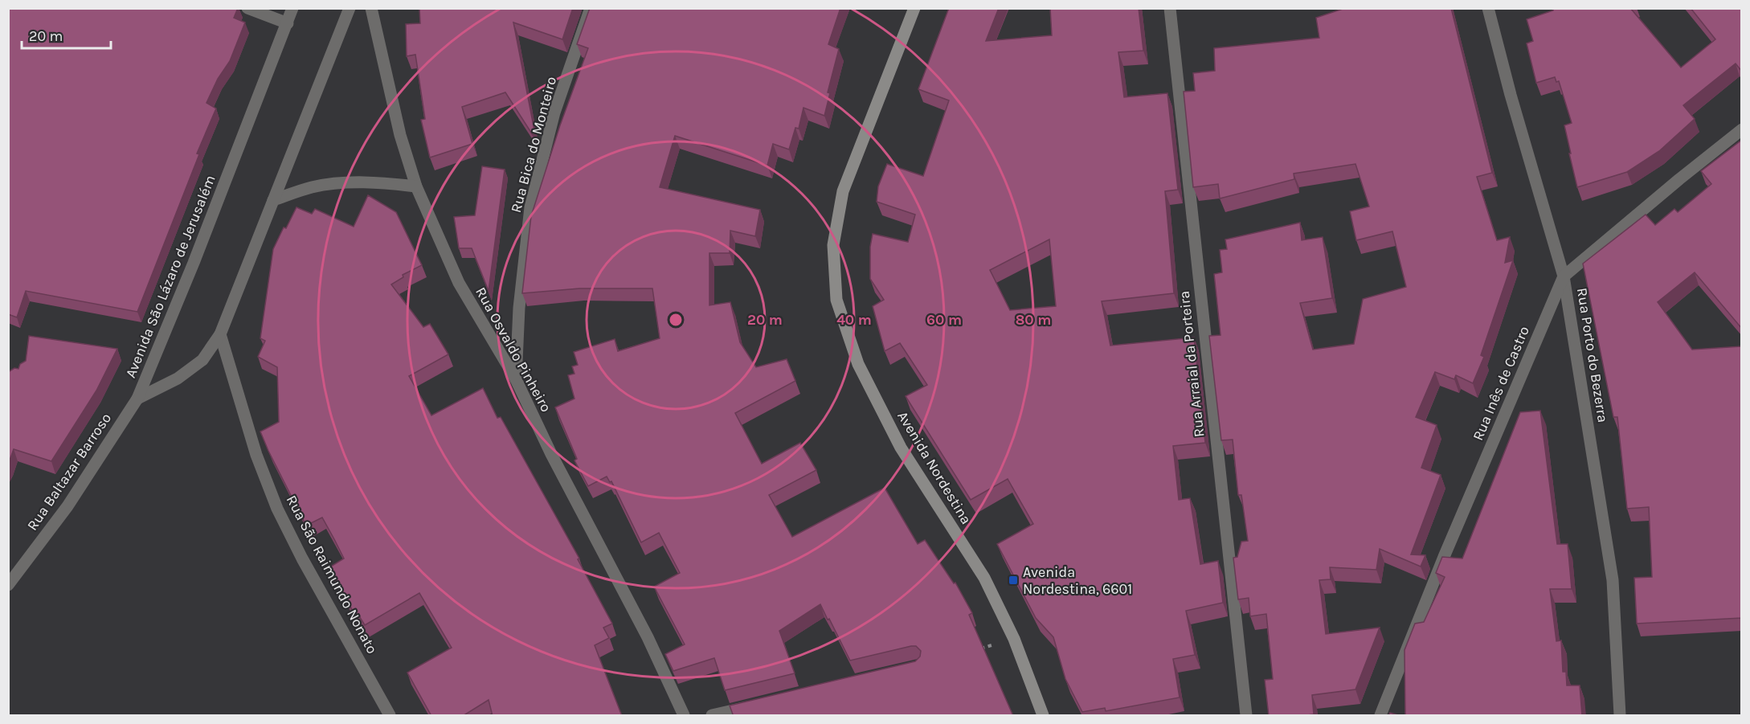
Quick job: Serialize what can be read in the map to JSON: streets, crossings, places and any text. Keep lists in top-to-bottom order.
{
  "streets": {
    "main road": ["Avenida Nordestina"],
    "street": [
      "Rua Bica do Monteiro",
      "Avenida São Lázaro de Jerusalém",
      "Rua Osvaldo Pinheiro",
      "Rua Porto do Bezerra",
      "Rua Arraial da Porteira",
      "Rua Inês de Castro",
      "Rua Baltazar Barroso",
      "Rua São Raimundo Nonato"
    ]
  },
  "crossings": [
    ["Rua Bica do Monteiro", "Rua Osvaldo Pinheiro"],
    ["Avenida São Lázaro de Jerusalém", "Rua Baltazar Barroso"],
    ["Avenida São Lázaro de Jerusalém", "Rua São Raimundo Nonato"],
    ["Rua Porto do Bezerra", "Rua Inês de Castro"]
  ],
  "places": {
    "transit": ["Avenida Nordestina, 6601"]
  },
  "scale_bar": "20 m",
  "rings": [
    "20 m",
    "40 m",
    "60 m",
    "80 m"
  ]
}
